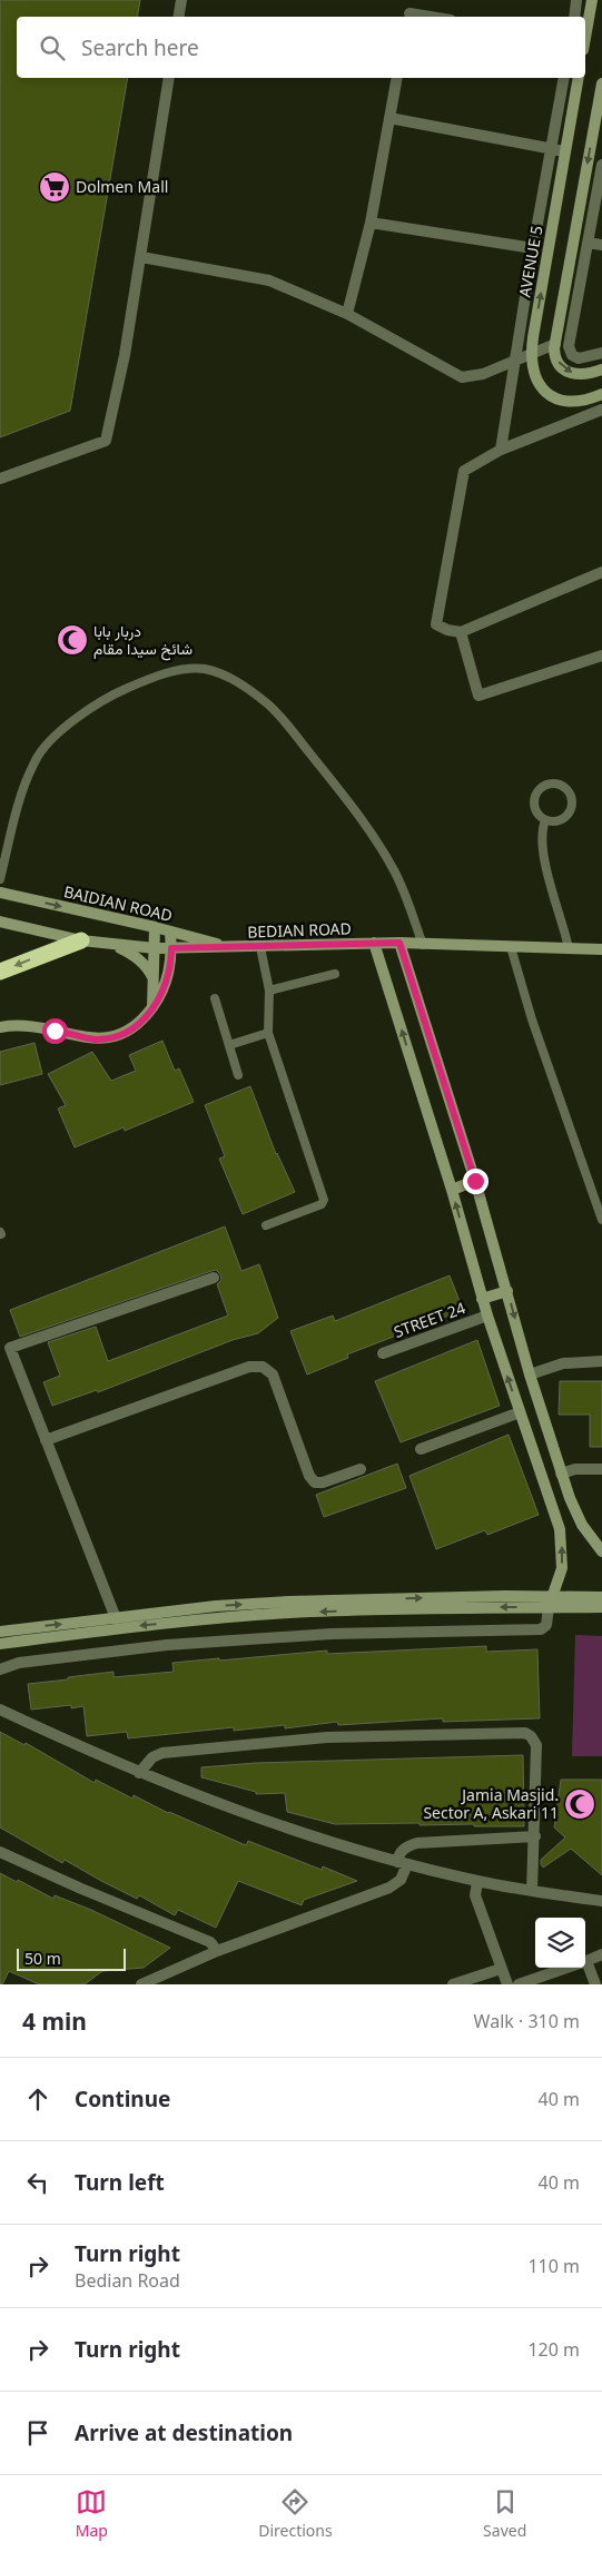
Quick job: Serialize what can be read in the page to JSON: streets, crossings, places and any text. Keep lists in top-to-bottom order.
{
  "streets": {
    "street": [
      "AVENUE 5",
      "BAIDIAN ROAD",
      "BEDIAN ROAD",
      "STREET 24"
    ]
  },
  "crossings": [
    ["BAIDIAN ROAD", "BEDIAN ROAD"]
  ],
  "one_way": ["BAIDIAN ROAD"],
  "places": {
    "supermarket": ["Dolmen Mall"],
    "mosque": ["دربار بابا شائخ سیدا مقام", "Jamia Masjid. Sector A, Askari 11"]
  },
  "scale_bar": "50 m",
  "page": {
    "search": "Search here",
    "scale": "50 m",
    "heading": ["4 min", "Walk · 310 m"],
    "list": [
      ["Continue", "40 m"],
      ["Turn left", "40 m"],
      ["Turn right", "Bedian Road", "110 m"],
      ["Turn right", "120 m"],
      "Arrive at destination"
    ],
    "nav": ["Map", "Directions", "Saved"]
  }
}
